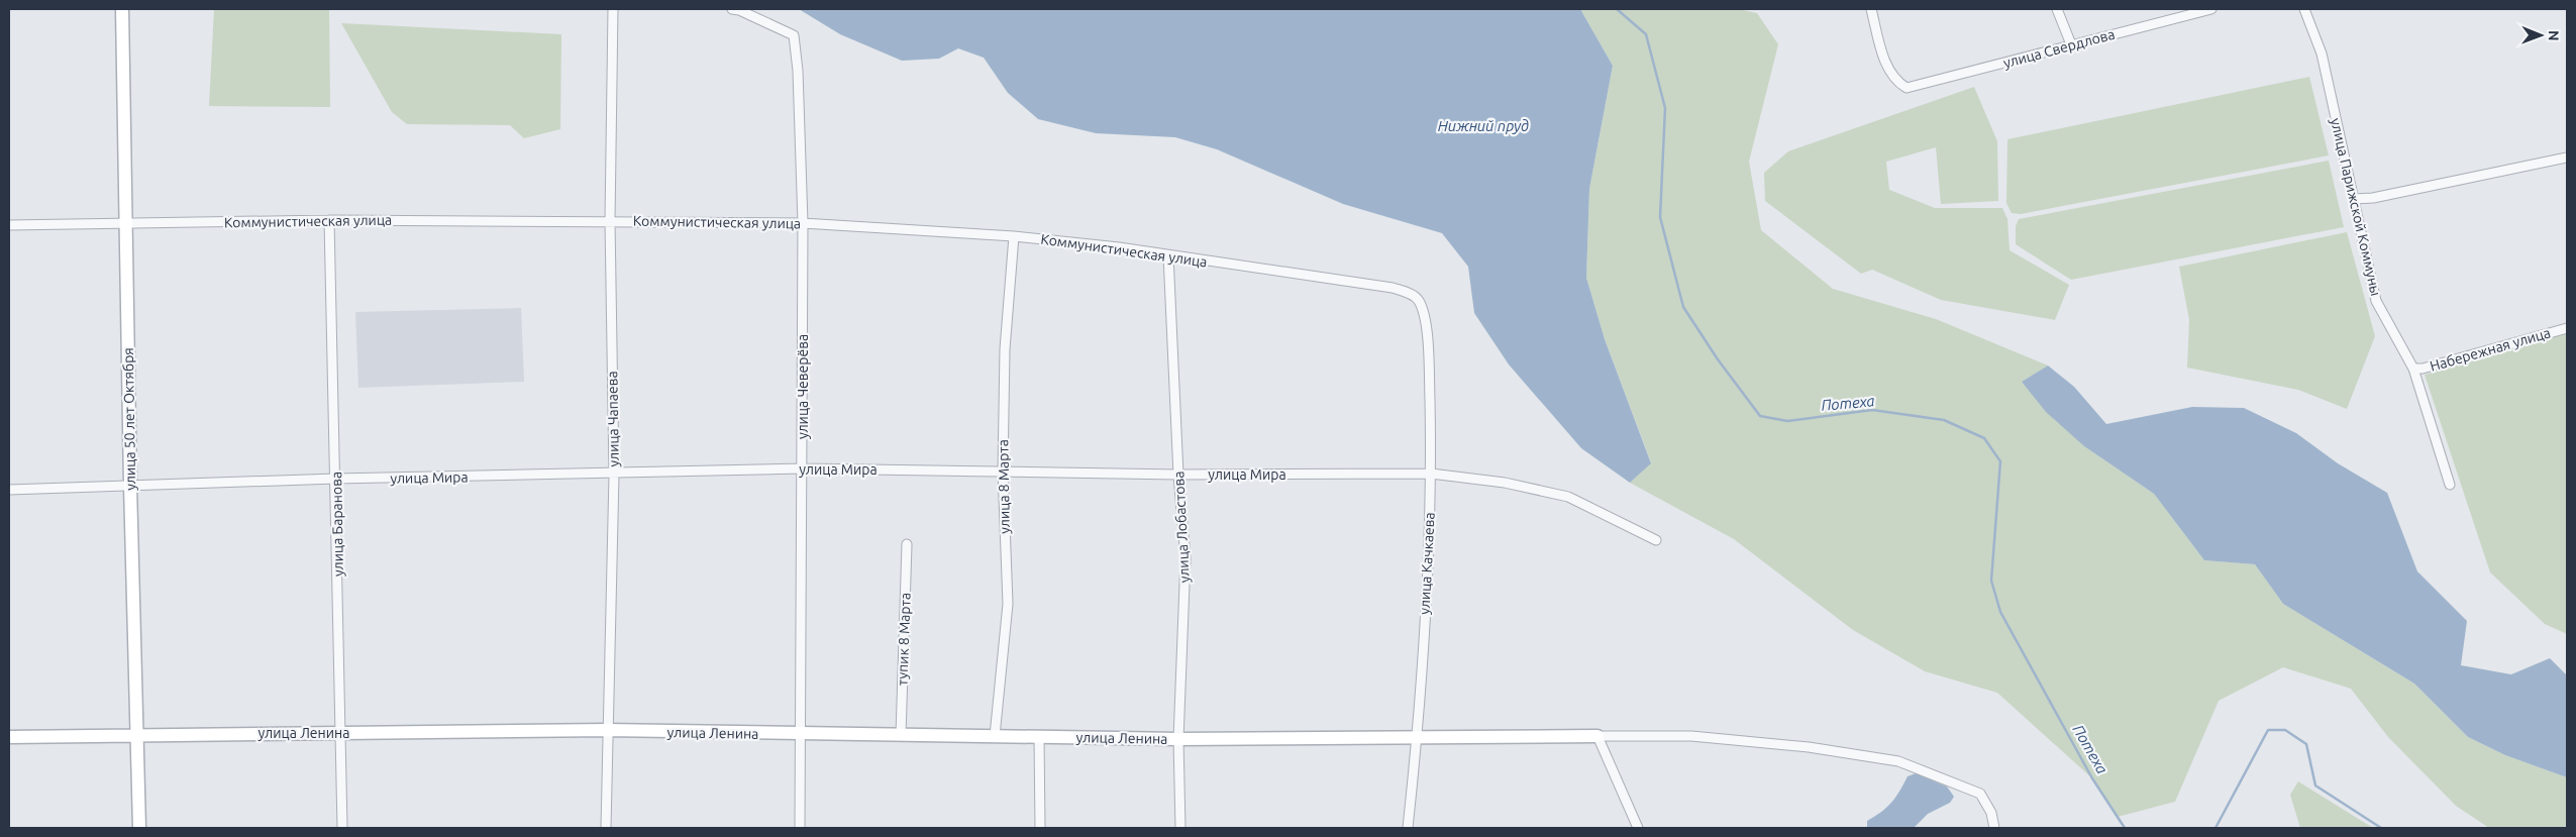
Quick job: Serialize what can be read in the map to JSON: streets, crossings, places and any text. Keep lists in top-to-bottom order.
{
  "streets": {
    "street": [
      "улица Свердлова",
      "улица Парижской Коммуны",
      "Коммунистическая улица",
      "Набережная улица",
      "улица Чеверёва",
      "улица 50 лет Октября",
      "улица Чапаева",
      "улица Мира",
      "улица 8 Марта",
      "улица Баранова",
      "улица Лобастова",
      "улица Качкаева",
      "тупик 8 Марта",
      "улица Ленина"
    ]
  },
  "crossings": [
    ["улица Парижской Коммуны", "Набережная улица"],
    ["Коммунистическая улица", "улица Чеверёва"],
    ["Коммунистическая улица", "улица 50 лет Октября"],
    ["Коммунистическая улица", "улица Чапаева"],
    ["Коммунистическая улица", "улица 8 Марта"],
    ["Коммунистическая улица", "улица Баранова"],
    ["Коммунистическая улица", "улица Лобастова"],
    ["Коммунистическая улица", "улица Качкаева"],
    ["улица Чеверёва", "улица Мира"],
    ["улица Чеверёва", "улица Ленина"],
    ["улица 50 лет Октября", "улица Мира"],
    ["улица 50 лет Октября", "улица Ленина"],
    ["улица Чапаева", "улица Мира"],
    ["улица Чапаева", "улица Ленина"],
    ["улица Мира", "улица 8 Марта"],
    ["улица Мира", "улица Баранова"],
    ["улица Мира", "улица Лобастова"],
    ["улица Мира", "улица Качкаева"],
    ["улица 8 Марта", "улица Ленина"],
    ["улица Баранова", "улица Ленина"],
    ["улица Лобастова", "улица Ленина"],
    ["улица Качкаева", "улица Ленина"],
    ["тупик 8 Марта", "улица Ленина"]
  ],
  "water": ["Нижний пруд", "Потеха"],
  "north": "right"
}
